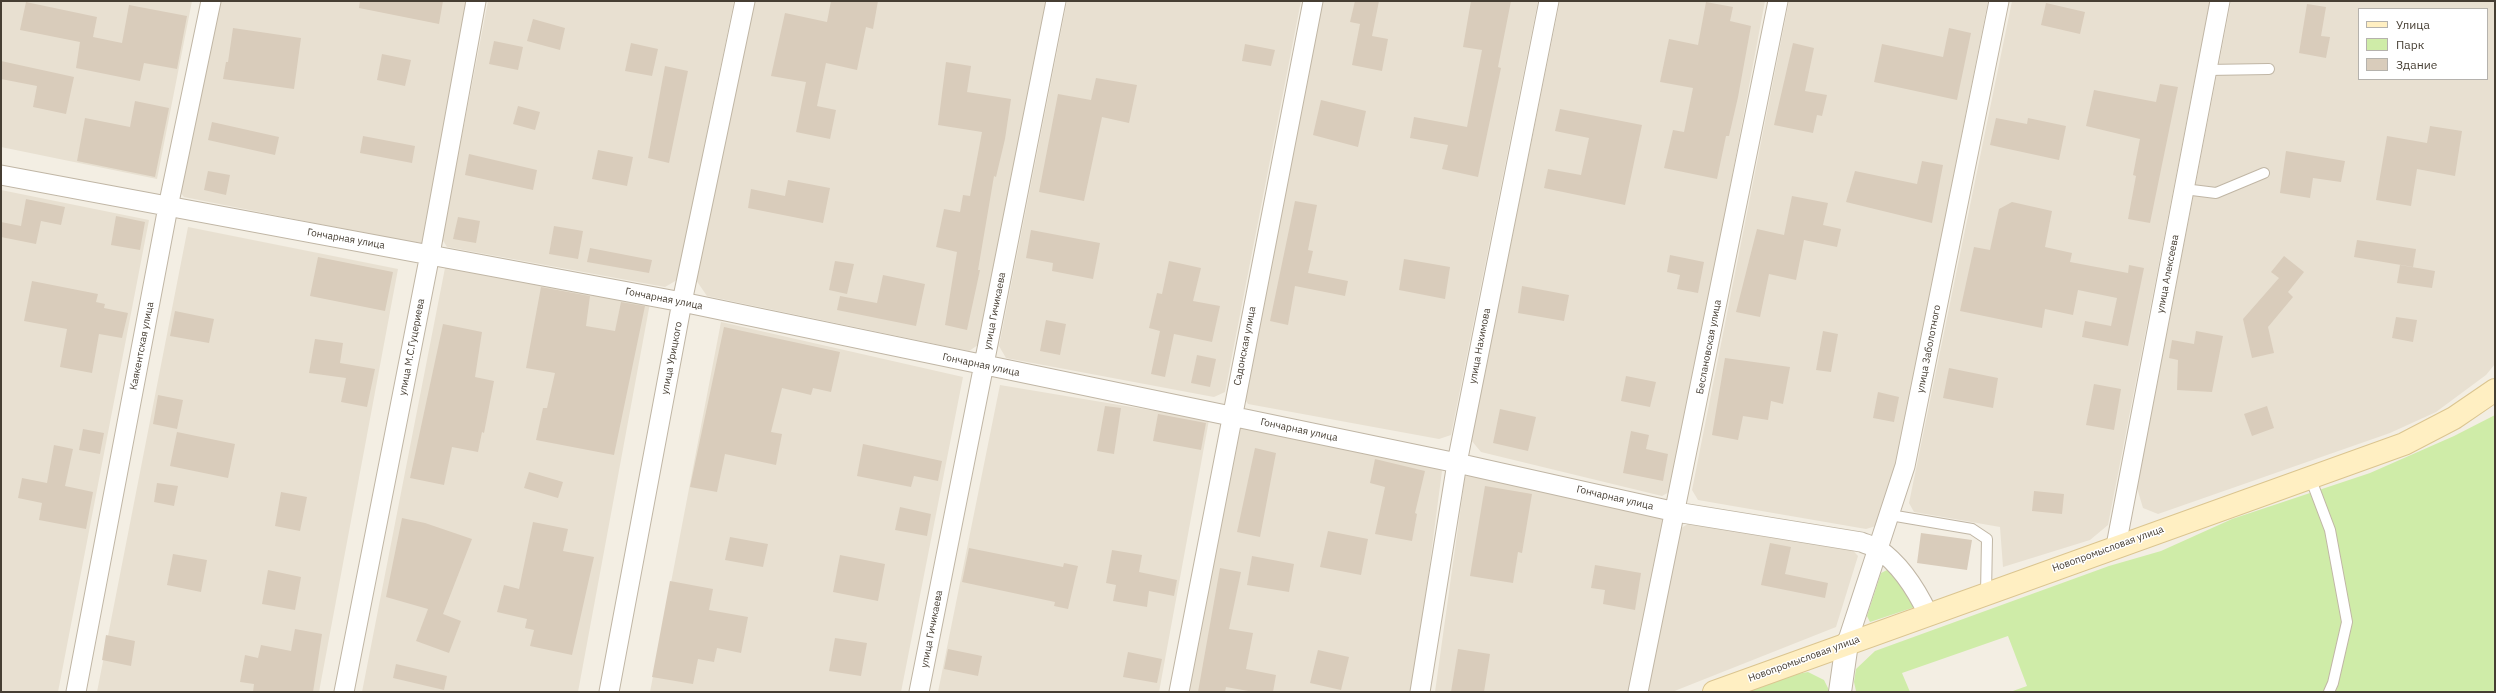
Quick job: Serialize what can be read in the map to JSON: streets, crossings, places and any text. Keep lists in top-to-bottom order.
{
  "streets": {
    "main road": ["Новопромысловая улица"],
    "street": [
      "Гончарная улица",
      "улица Алексеева",
      "улица Гичикаева",
      "Каякентская улица",
      "Садонская улица",
      "улица Нахимова",
      "улица М.С.Гуцериева",
      "Беслановская улица",
      "улица Заболотного",
      "улица Урицкого"
    ]
  },
  "crossings": [
    ["Гончарная улица", "улица Гичикаева"],
    ["Гончарная улица", "Каякентская улица"],
    ["Гончарная улица", "Садонская улица"],
    ["Гончарная улица", "улица Нахимова"],
    ["Гончарная улица", "улица М.С.Гуцериева"],
    ["Гончарная улица", "Беслановская улица"],
    ["Гончарная улица", "улица Заболотного"],
    ["Гончарная улица", "улица Урицкого"],
    ["Гончарная улица", "Новопромысловая улица"],
    ["улица Алексеева", "Новопромысловая улица"],
    ["улица Заболотного", "Новопромысловая улица"]
  ],
  "legend": ["Улица", "Парк", "Здание"]
}
